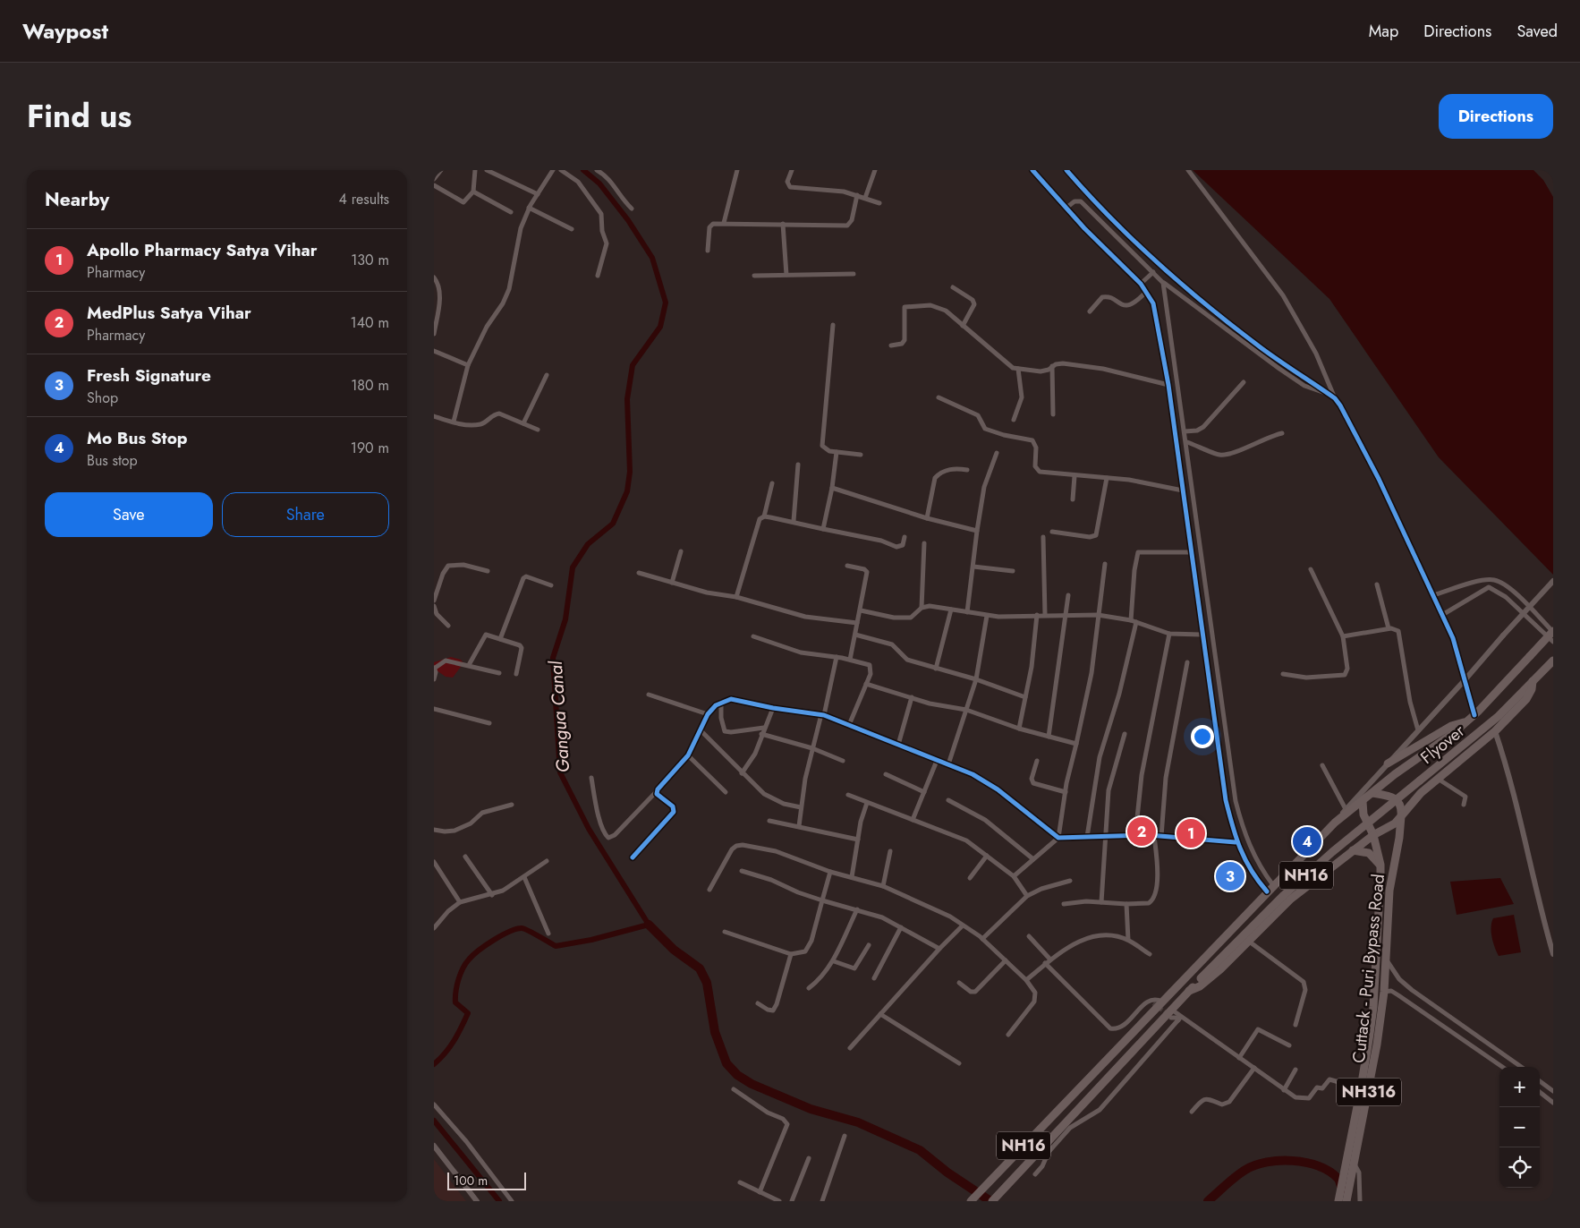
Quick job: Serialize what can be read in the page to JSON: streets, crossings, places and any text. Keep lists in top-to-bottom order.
{
  "streets": {
    "highway": [
      "Flyover",
      "NH16",
      "Cuttack - Puri Bypass Road",
      "NH316"
    ]
  },
  "crossings": [
    ["Flyover", "NH16"],
    ["NH16", "Cuttack - Puri Bypass Road"]
  ],
  "water": ["Gangua Canal"],
  "scale_bar": "100 m",
  "page": {
    "header": "Waypost",
    "nav": ["Map", "Directions", "Saved"],
    "title": "Find us",
    "buttons": [
      "Directions",
      ["Save", "Share"]
    ],
    "heading": ["Nearby", "4 results"],
    "list": [
      {
        "mark": "1",
        "name": "Apollo Pharmacy Satya Vihar",
        "note": "Pharmacy",
        "value": "130 m"
      },
      {
        "mark": "2",
        "name": "MedPlus Satya Vihar",
        "note": "Pharmacy",
        "value": "140 m"
      },
      {
        "mark": "3",
        "name": "Fresh Signature",
        "note": "Shop",
        "value": "180 m"
      },
      {
        "mark": "4",
        "name": "Mo Bus Stop",
        "note": "Bus stop",
        "value": "190 m"
      }
    ],
    "pins": [
      "2",
      "1",
      "4",
      "3"
    ],
    "map_buttons": ["+", "−"],
    "scale": "100 m"
  }
}
